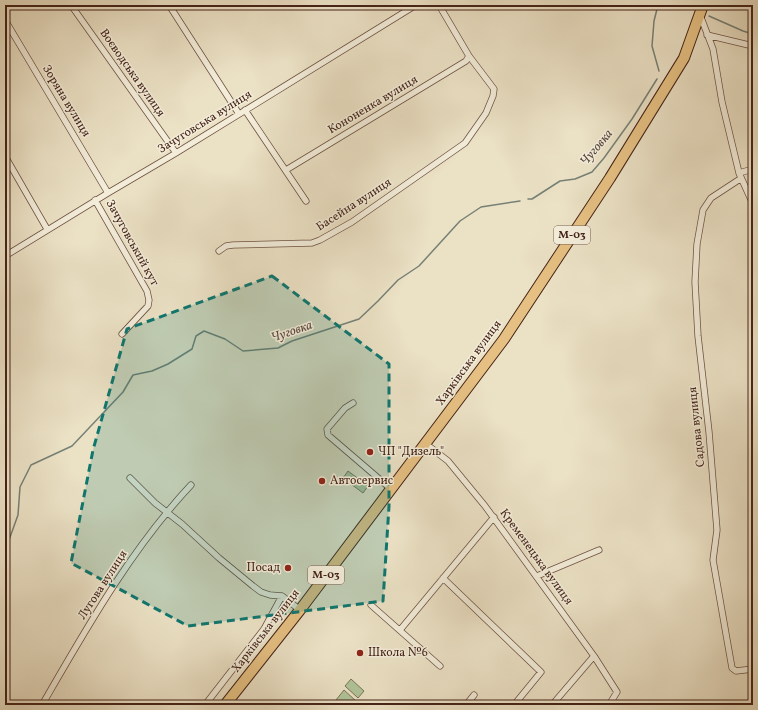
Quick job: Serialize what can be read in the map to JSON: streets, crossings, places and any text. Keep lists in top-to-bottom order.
{
  "streets": {
    "highway": ["М-03", "Харківська вулиця"],
    "street": [
      "Воєводська вулиця",
      "Зоряна вулиця",
      "Кононенка вулиця",
      "Зачуговська вулиця",
      "Басейна вулиця",
      "Зачуговський кут",
      "Садова вулиця",
      "Кременецька вулиця",
      "Лугова вулиця"
    ]
  },
  "crossings": [
    ["Воєводська вулиця", "Зачуговська вулиця"],
    ["Зоряна вулиця", "Зачуговська вулиця"],
    ["Кононенка вулиця", "Басейна вулиця"],
    ["Зачуговська вулиця", "Зачуговський кут"],
    ["М-03", "Харківська вулиця"],
    ["Харківська вулиця", "Кременецька вулиця"]
  ],
  "water": ["Чуговка"],
  "places": [
    "ЧП \"Дизель\"",
    "Автосервис",
    "Посад",
    "Школа №6"
  ]
}
